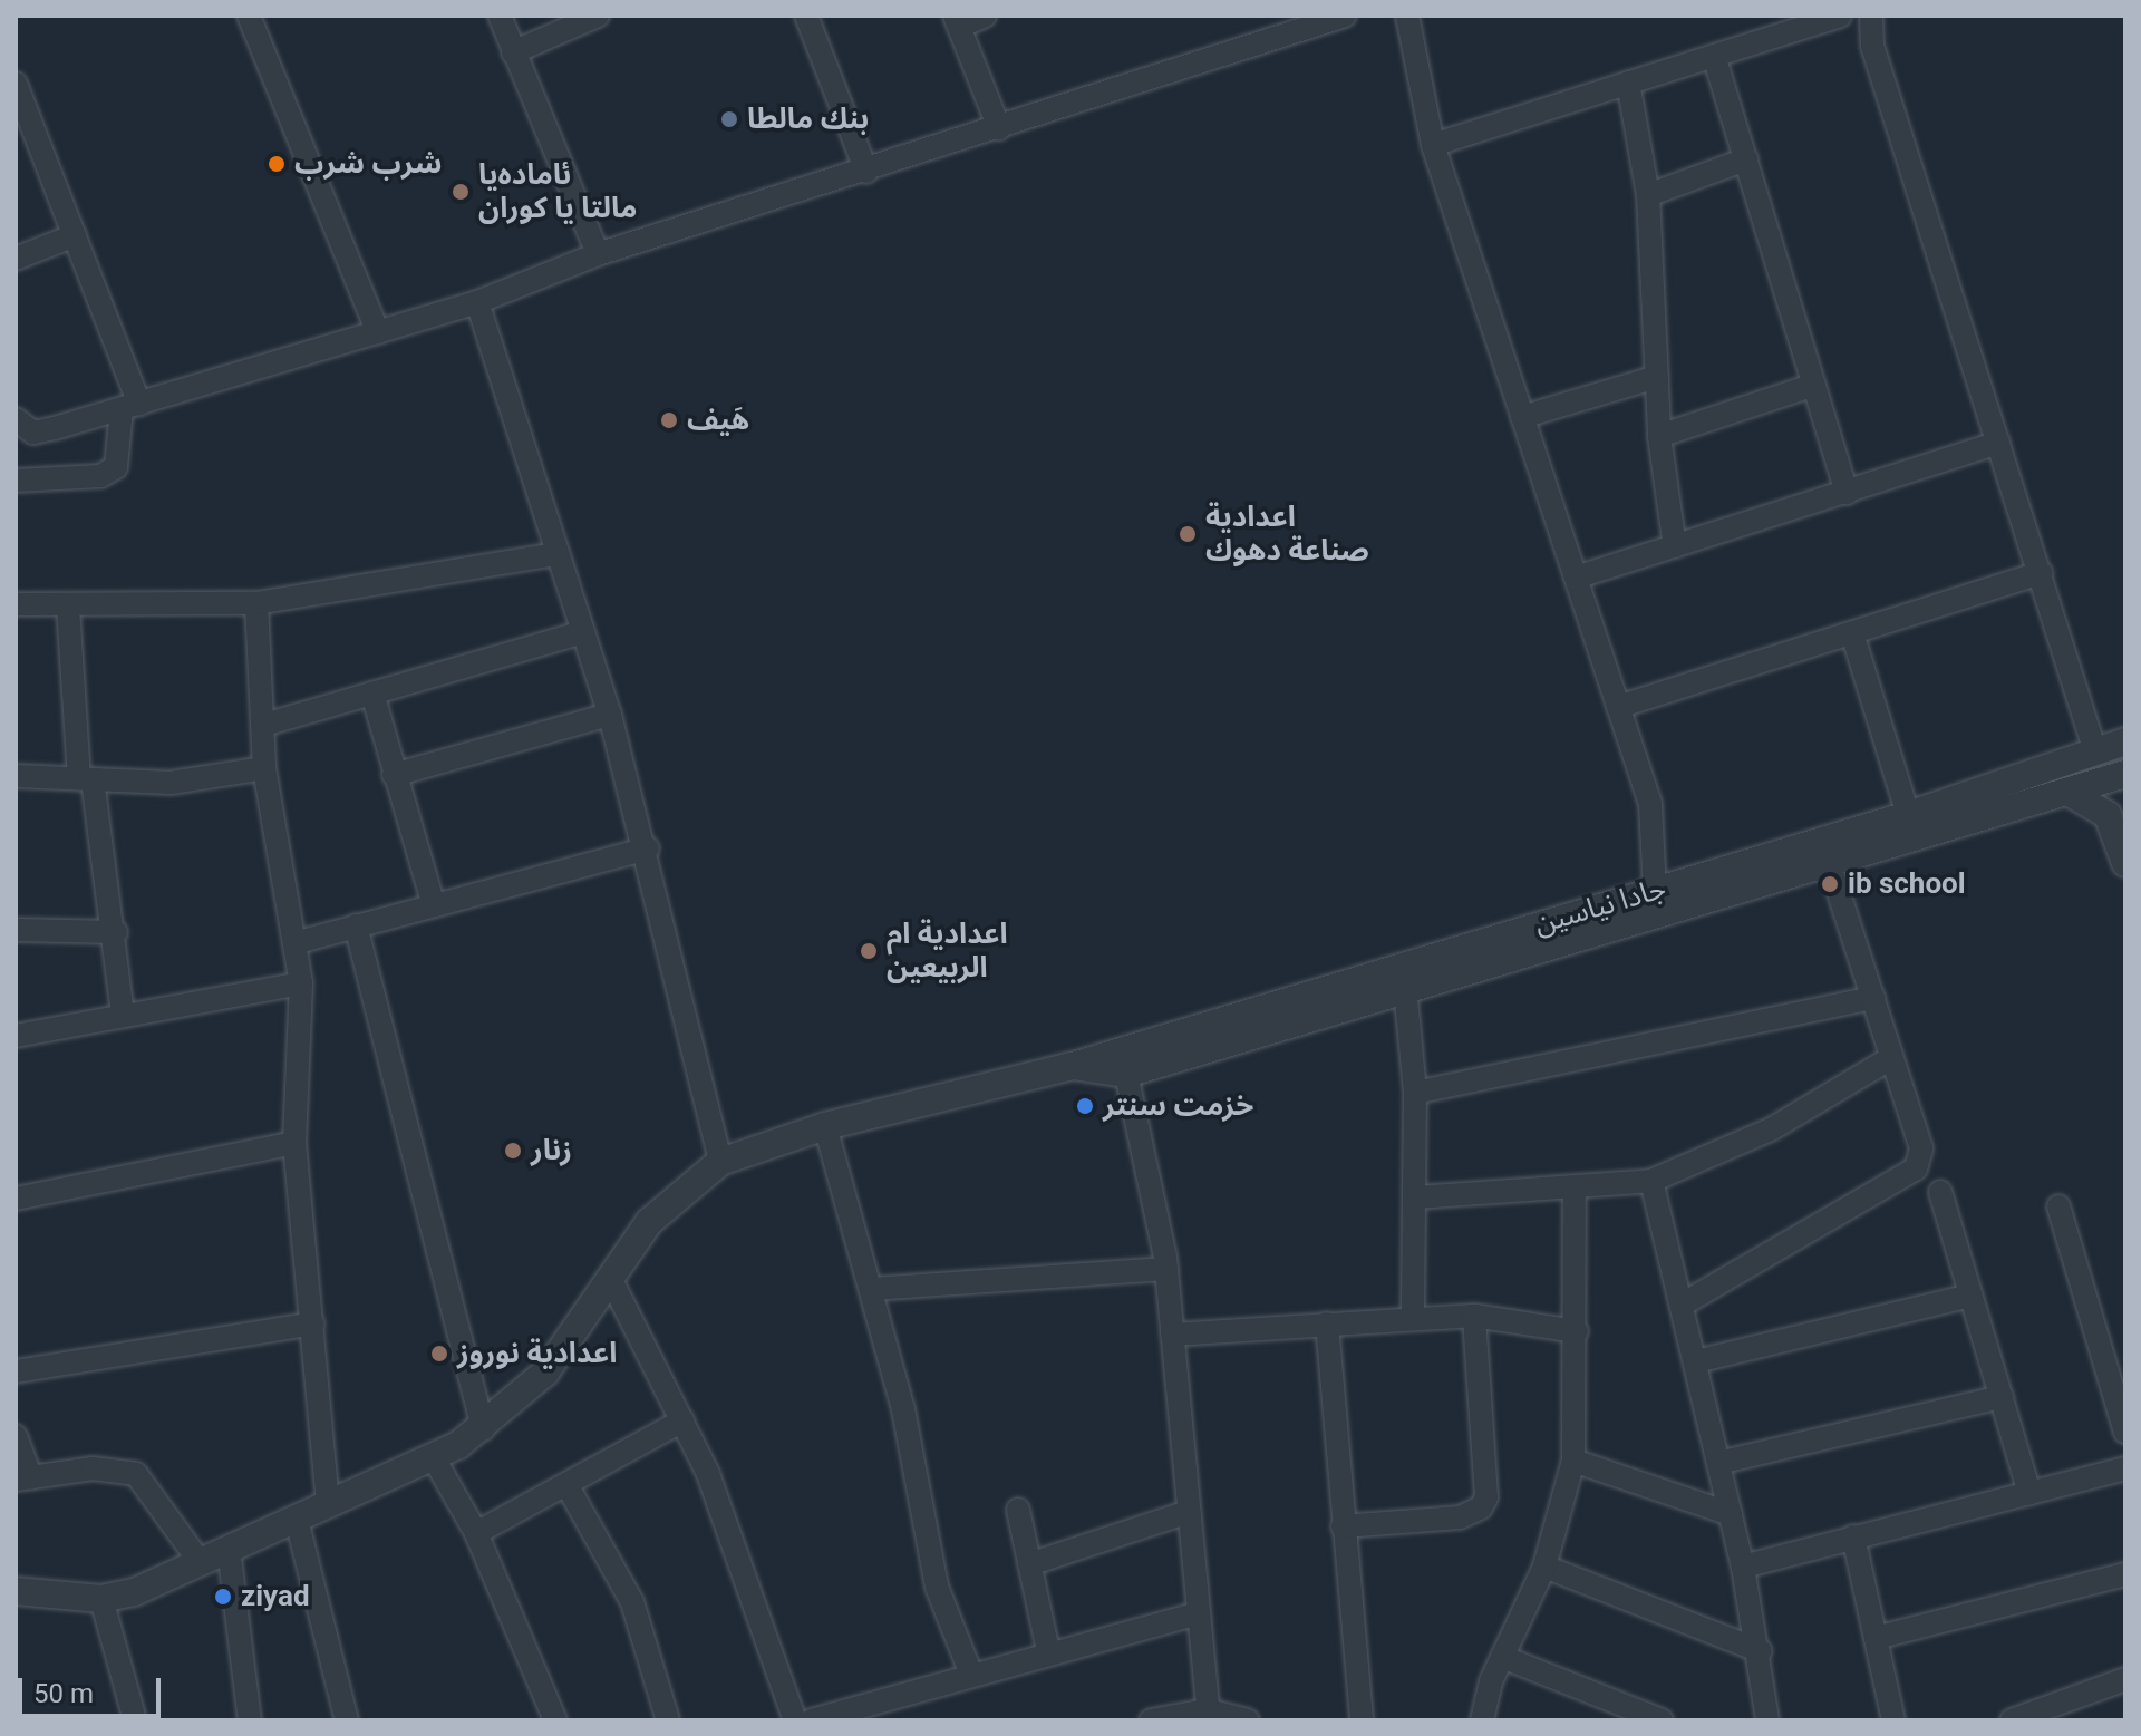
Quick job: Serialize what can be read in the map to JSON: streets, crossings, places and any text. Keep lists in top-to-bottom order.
{
  "streets": {
    "street": ["جادا نیاسین"]
  },
  "places": [
    "بنك مالطا",
    "شرب شرب",
    "ئامادەيا مالتا يا كوران",
    "هَيف",
    "اعدادية صناعة دهوك",
    "ib school",
    "اعدادية ام الربيعين",
    "خزمت سنتر",
    "زنار",
    "اعدادية نوروز",
    "ziyad"
  ],
  "scale_bar": "50 m"
}
